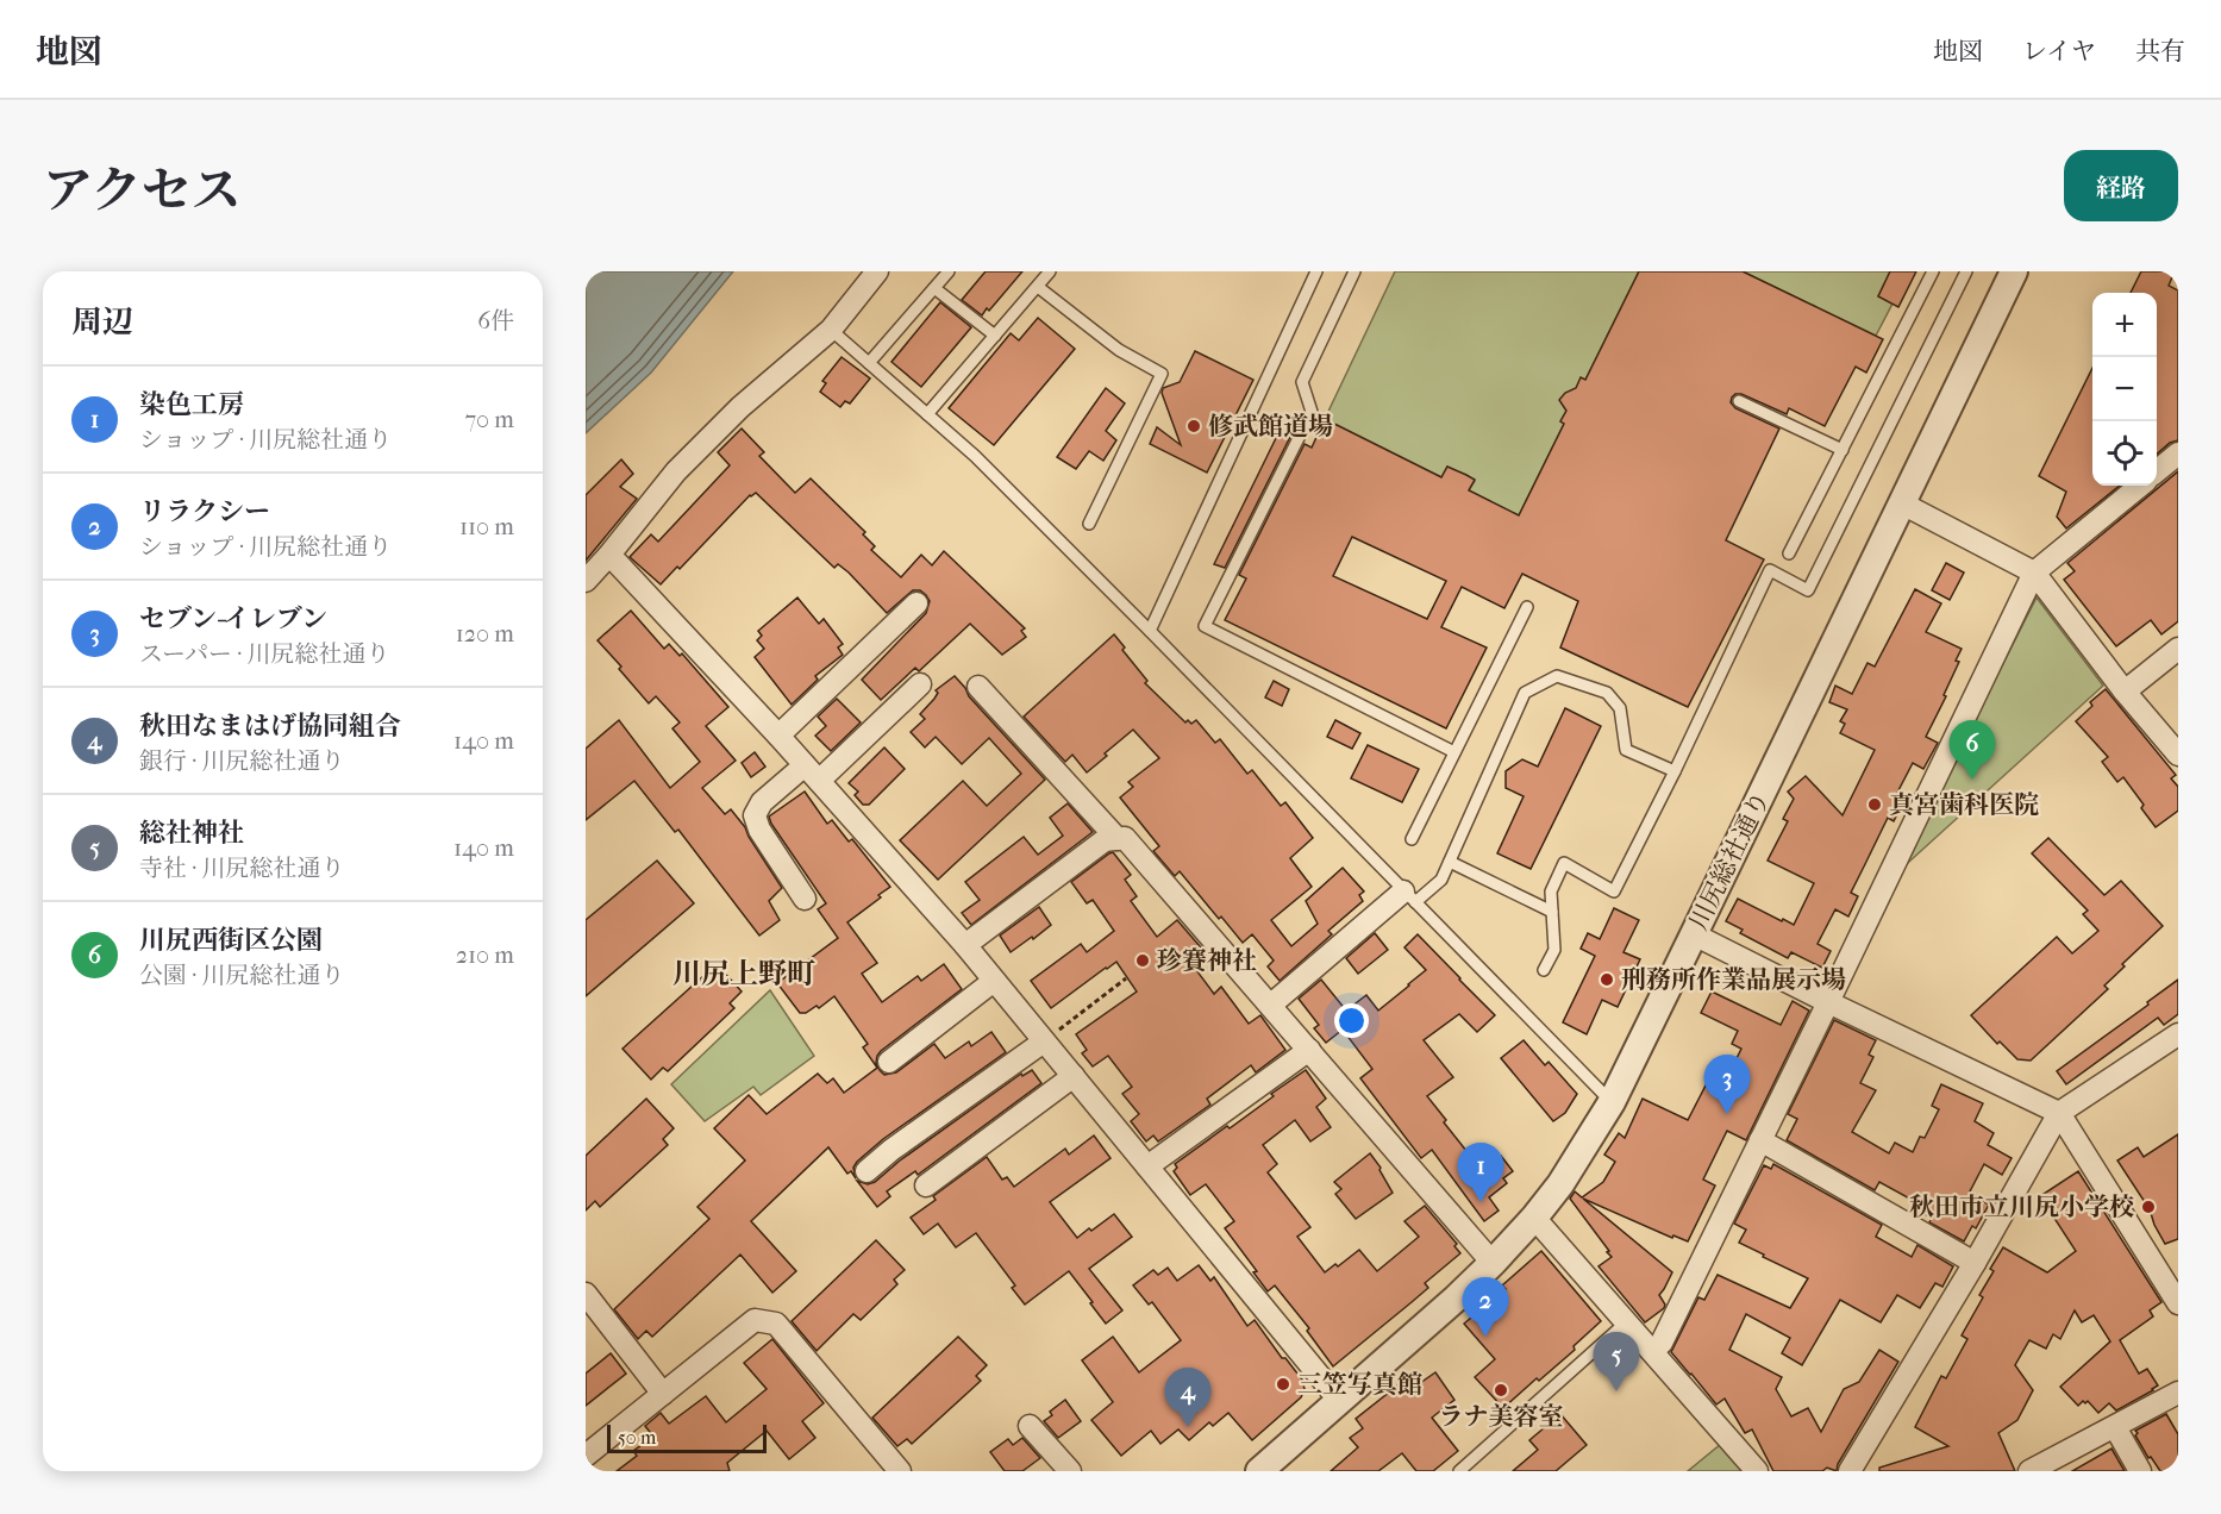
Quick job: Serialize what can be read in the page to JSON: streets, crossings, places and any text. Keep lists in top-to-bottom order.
{
  "streets": {
    "street": ["川尻総社通り"]
  },
  "districts": ["川尻上野町"],
  "places": [
    "修武館道場",
    "真宮歯科医院",
    "珍賽神社",
    "刑務所作業品展示場",
    "秋田市立川尻小学校",
    "三笠写真館",
    "ラナ美容室"
  ],
  "scale_bar": "50 m",
  "page": {
    "header": "地図",
    "nav": ["地図", "レイヤ", "共有"],
    "title": "アクセス",
    "buttons": "経路",
    "heading": ["周辺", "6件"],
    "map_buttons": ["+", "−"],
    "list": [
      {
        "mark": "1",
        "name": "染色工房",
        "note": "ショップ · 川尻総社通り",
        "value": "70 m"
      },
      {
        "mark": "2",
        "name": "リラクシー",
        "note": "ショップ · 川尻総社通り",
        "value": "110 m"
      },
      {
        "mark": "3",
        "name": "セブン-イレブン",
        "note": "スーパー · 川尻総社通り",
        "value": "120 m"
      },
      {
        "mark": "4",
        "name": "秋田なまはげ協同組合",
        "note": "銀行 · 川尻総社通り",
        "value": "140 m"
      },
      {
        "mark": "5",
        "name": "総社神社",
        "note": "寺社 · 川尻総社通り",
        "value": "140 m"
      },
      {
        "mark": "6",
        "name": "川尻西街区公園",
        "note": "公園 · 川尻総社通り",
        "value": "210 m"
      }
    ],
    "pins": [
      "6",
      "3",
      "1",
      "2",
      "5",
      "4"
    ],
    "scale": "50 m"
  }
}
